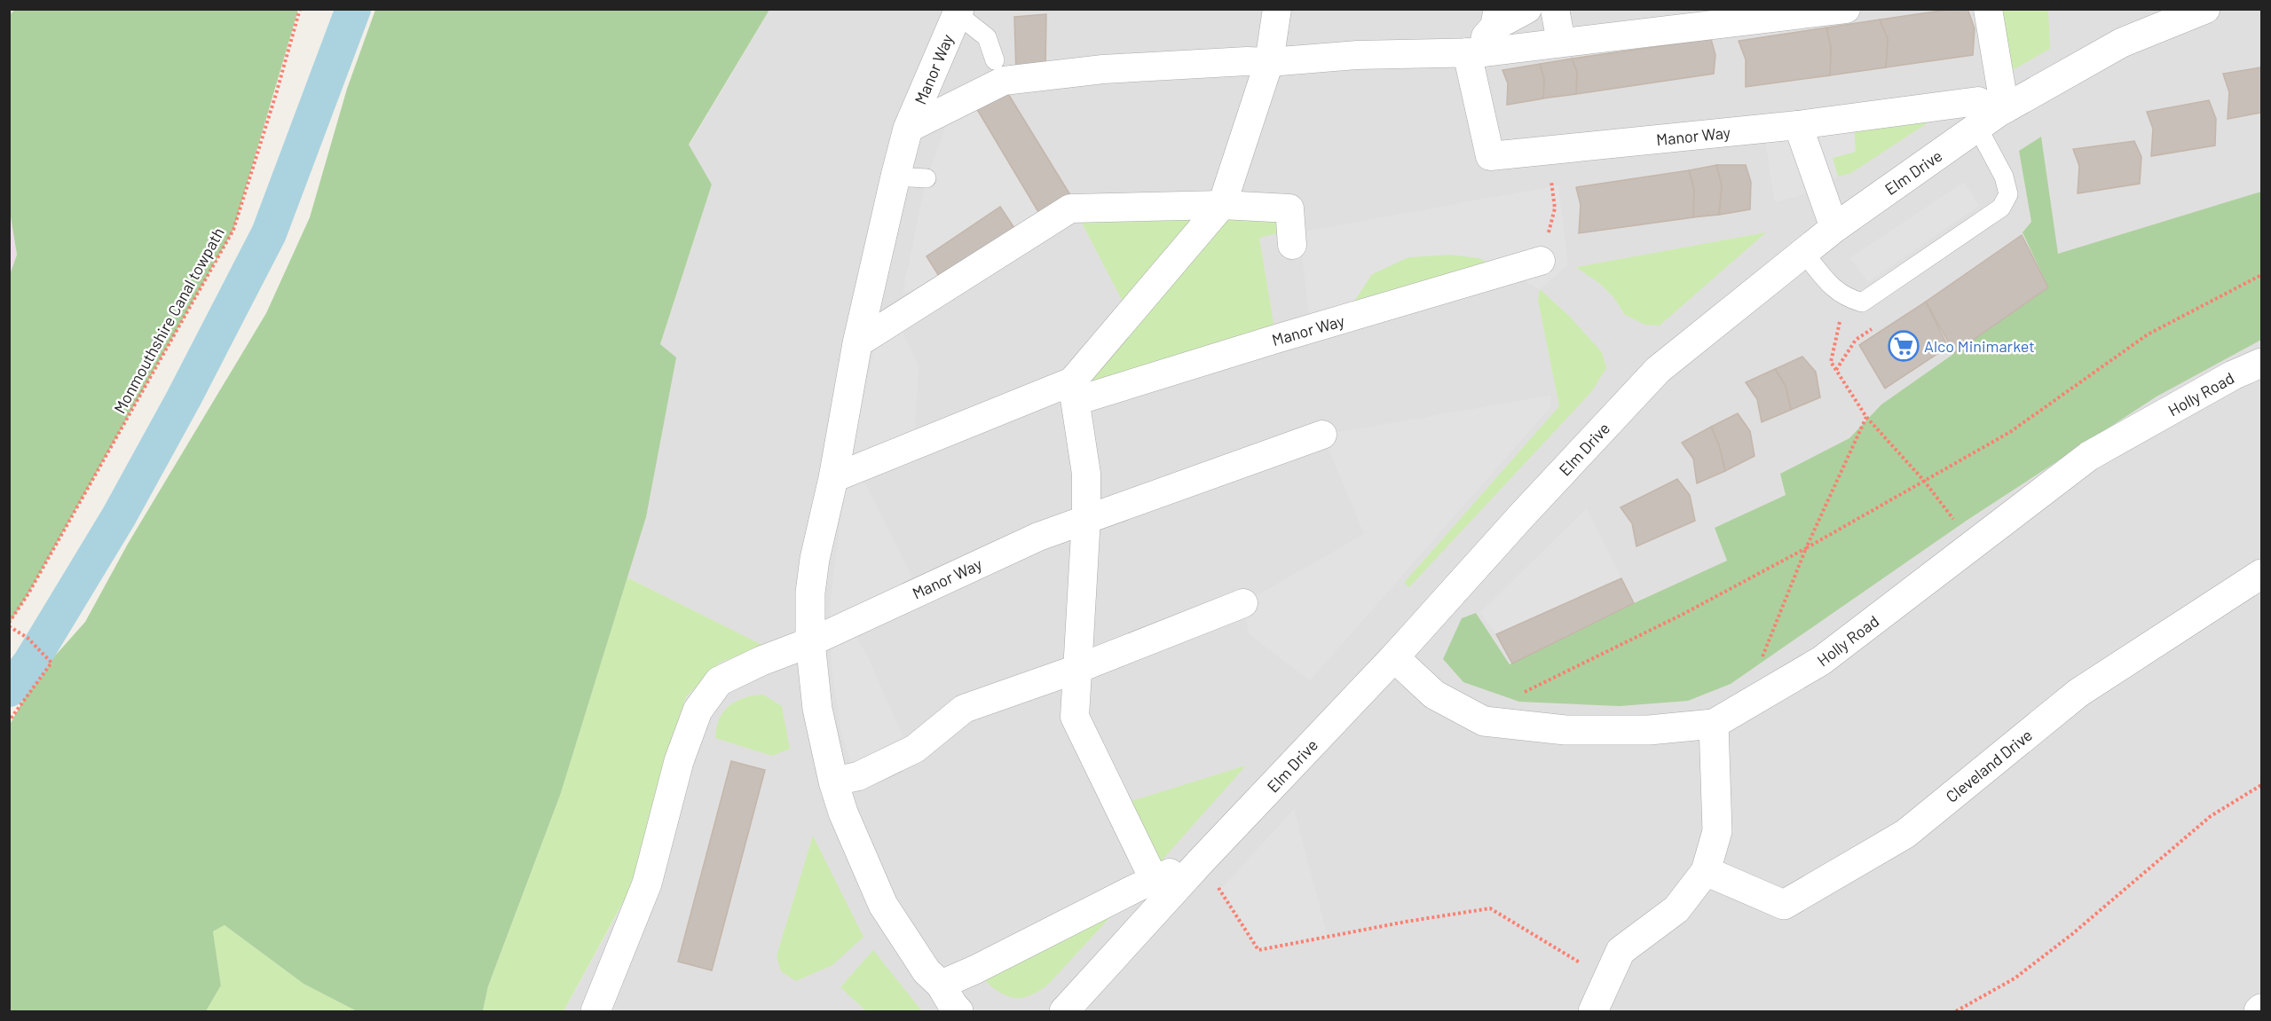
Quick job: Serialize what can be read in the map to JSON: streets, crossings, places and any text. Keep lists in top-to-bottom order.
{
  "streets": {
    "street": [
      "Manor Way",
      "Elm Drive",
      "Holly Road",
      "Cleveland Drive"
    ],
    "path": ["Monmouthshire Canal towpath"]
  },
  "crossings": [
    ["Manor Way", "Elm Drive"],
    ["Elm Drive", "Holly Road"]
  ],
  "places": {
    "supermarket": ["Alco Minimarket"]
  }
}
